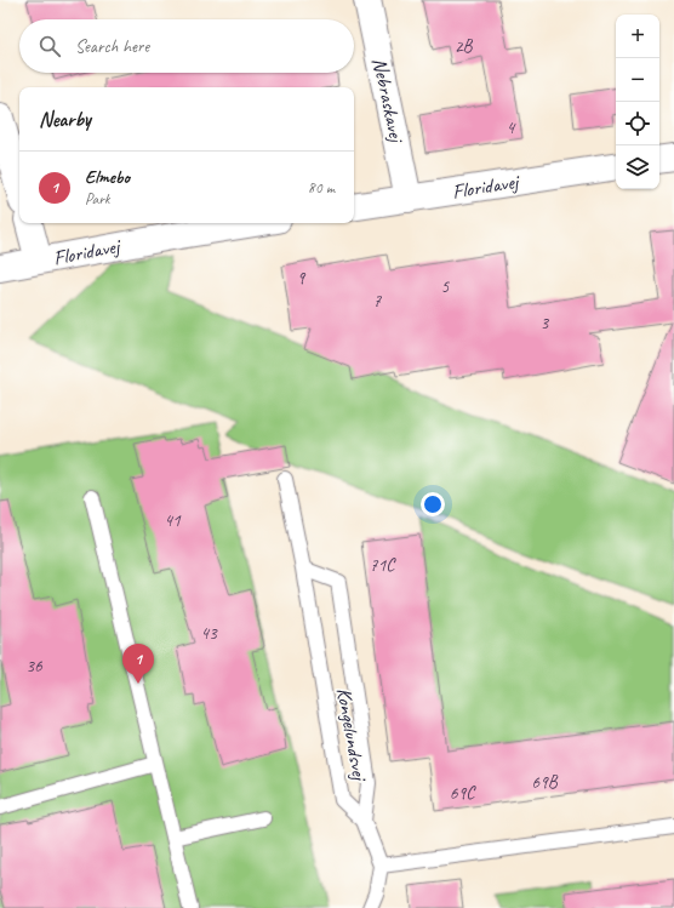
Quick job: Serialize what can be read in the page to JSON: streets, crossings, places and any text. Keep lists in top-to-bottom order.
{
  "streets": {
    "street": ["Nebraskavej", "Floridavej"],
    "lane": ["Kongelundsvej"]
  },
  "crossings": [
    ["Nebraskavej", "Floridavej"]
  ],
  "house_numbers": [
    "2B",
    "4",
    "9",
    "5",
    "7",
    "3",
    "41",
    "71C",
    "43",
    "36",
    "69B",
    "69C"
  ],
  "page": {
    "map_buttons": ["+", "−"],
    "search": "Search here",
    "heading": "Nearby",
    "list": [
      {
        "mark": "1",
        "name": "Elmebo",
        "note": "Park",
        "value": "80 m"
      }
    ],
    "pins": "1"
  }
}
